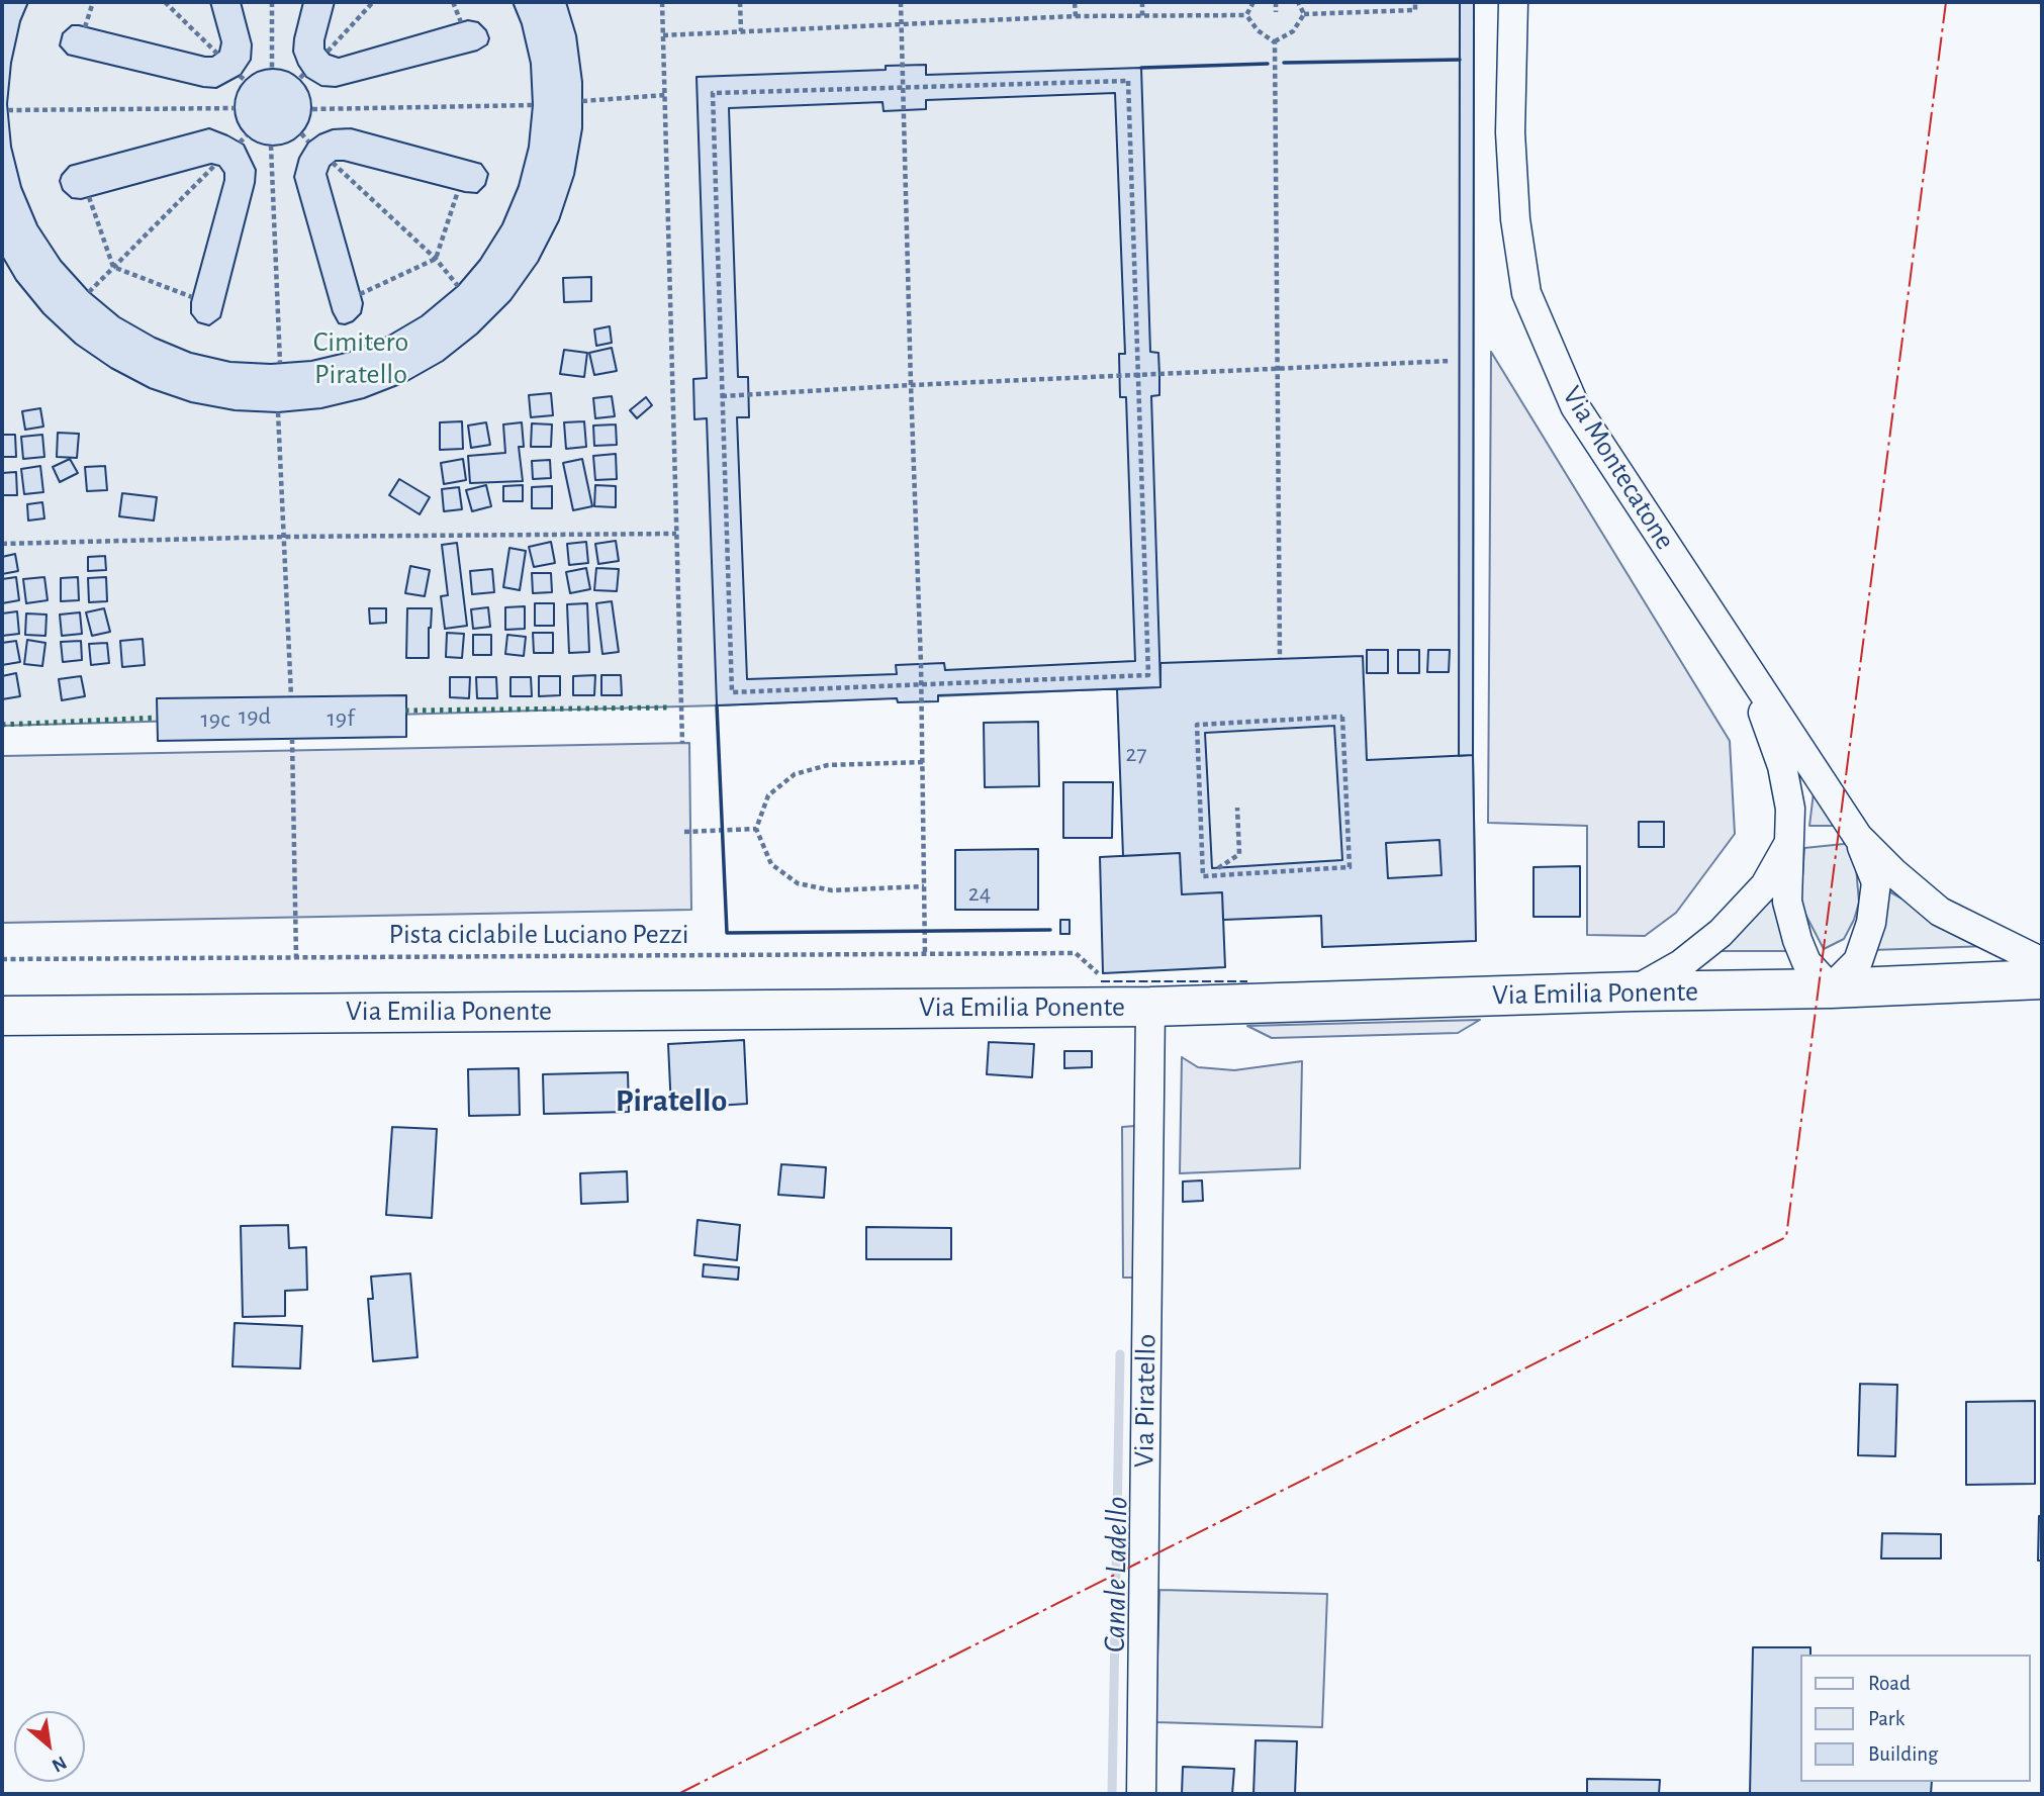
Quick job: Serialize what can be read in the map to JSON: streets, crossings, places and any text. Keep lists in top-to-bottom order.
{
  "streets": {
    "main road": ["Via Emilia Ponente"],
    "street": ["Via Montecatone", "Via Piratello"],
    "path": ["Pista ciclabile Luciano Pezzi"]
  },
  "crossings": [
    ["Via Montecatone", "Via Emilia Ponente"],
    ["Via Emilia Ponente", "Via Piratello"]
  ],
  "districts": ["Piratello"],
  "water": ["Canale Ladello"],
  "parks": ["Cimitero Piratello"],
  "house_numbers": [
    "19d",
    "19f",
    "19c",
    "27",
    "24"
  ],
  "legend": ["Road", "Park", "Building"],
  "north": "bottom right"
}
